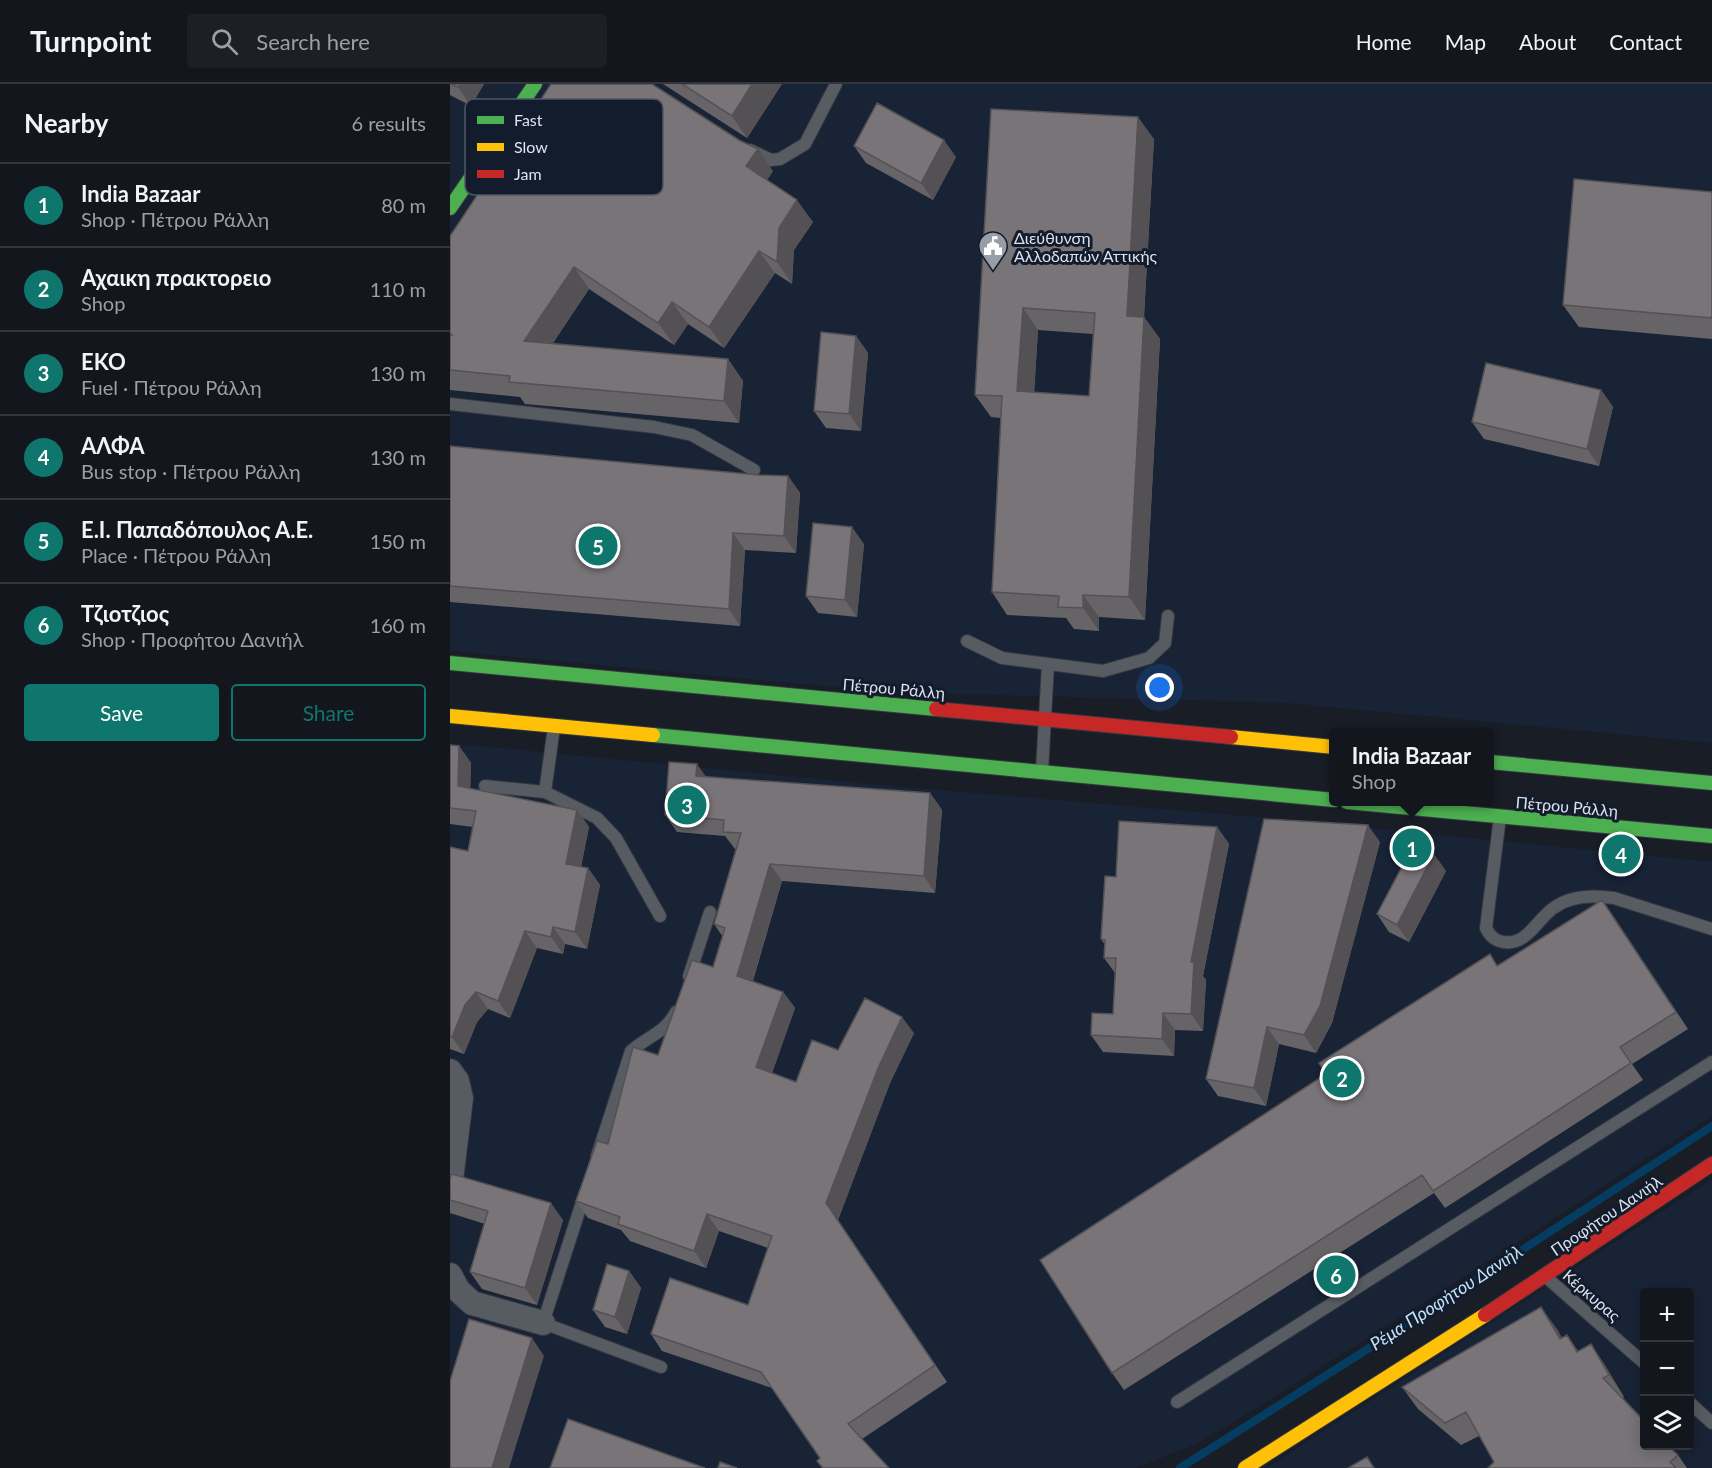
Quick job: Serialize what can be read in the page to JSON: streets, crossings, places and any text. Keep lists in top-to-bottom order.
{
  "streets": {
    "main road": ["Πέτρου Ράλλη", "Προφήτου Δανιήλ"],
    "lane": ["Κέρκυρας"]
  },
  "crossings": [
    ["Προφήτου Δανιήλ", "Κέρκυρας"]
  ],
  "water": ["Ρέμα Προφήτου Δανιήλ"],
  "places": {
    "public building": ["Διεύθυνση Αλλοδαπών Αττικής"]
  },
  "legend": ["Fast", "Slow", "Jam"],
  "page": {
    "header": "Turnpoint",
    "search": "Search here",
    "nav": [
      "Home",
      "Map",
      "About",
      "Contact"
    ],
    "heading": ["Nearby", "6 results"],
    "list": [
      {
        "mark": "1",
        "name": "India Bazaar",
        "note": "Shop · Πέτρου Ράλλη",
        "value": "80 m"
      },
      {
        "mark": "2",
        "name": "Αχαικη πρακτορειο",
        "note": "Shop",
        "value": "110 m"
      },
      {
        "mark": "3",
        "name": "EKO",
        "note": "Fuel · Πέτρου Ράλλη",
        "value": "130 m"
      },
      {
        "mark": "4",
        "name": "ΑΛΦΑ",
        "note": "Bus stop · Πέτρου Ράλλη",
        "value": "130 m"
      },
      {
        "mark": "5",
        "name": "Ε.Ι. Παπαδόπουλος Α.Ε.",
        "note": "Place · Πέτρου Ράλλη",
        "value": "150 m"
      },
      {
        "mark": "6",
        "name": "Τζιοτζιος",
        "note": "Shop · Προφήτου Δανιήλ",
        "value": "160 m"
      }
    ],
    "pins": [
      "5",
      "3",
      "1",
      "4",
      "2",
      "6"
    ],
    "buttons": ["Save", "Share"],
    "popup": ["India Bazaar", "Shop"],
    "map_buttons": ["+", "−"]
  }
}
